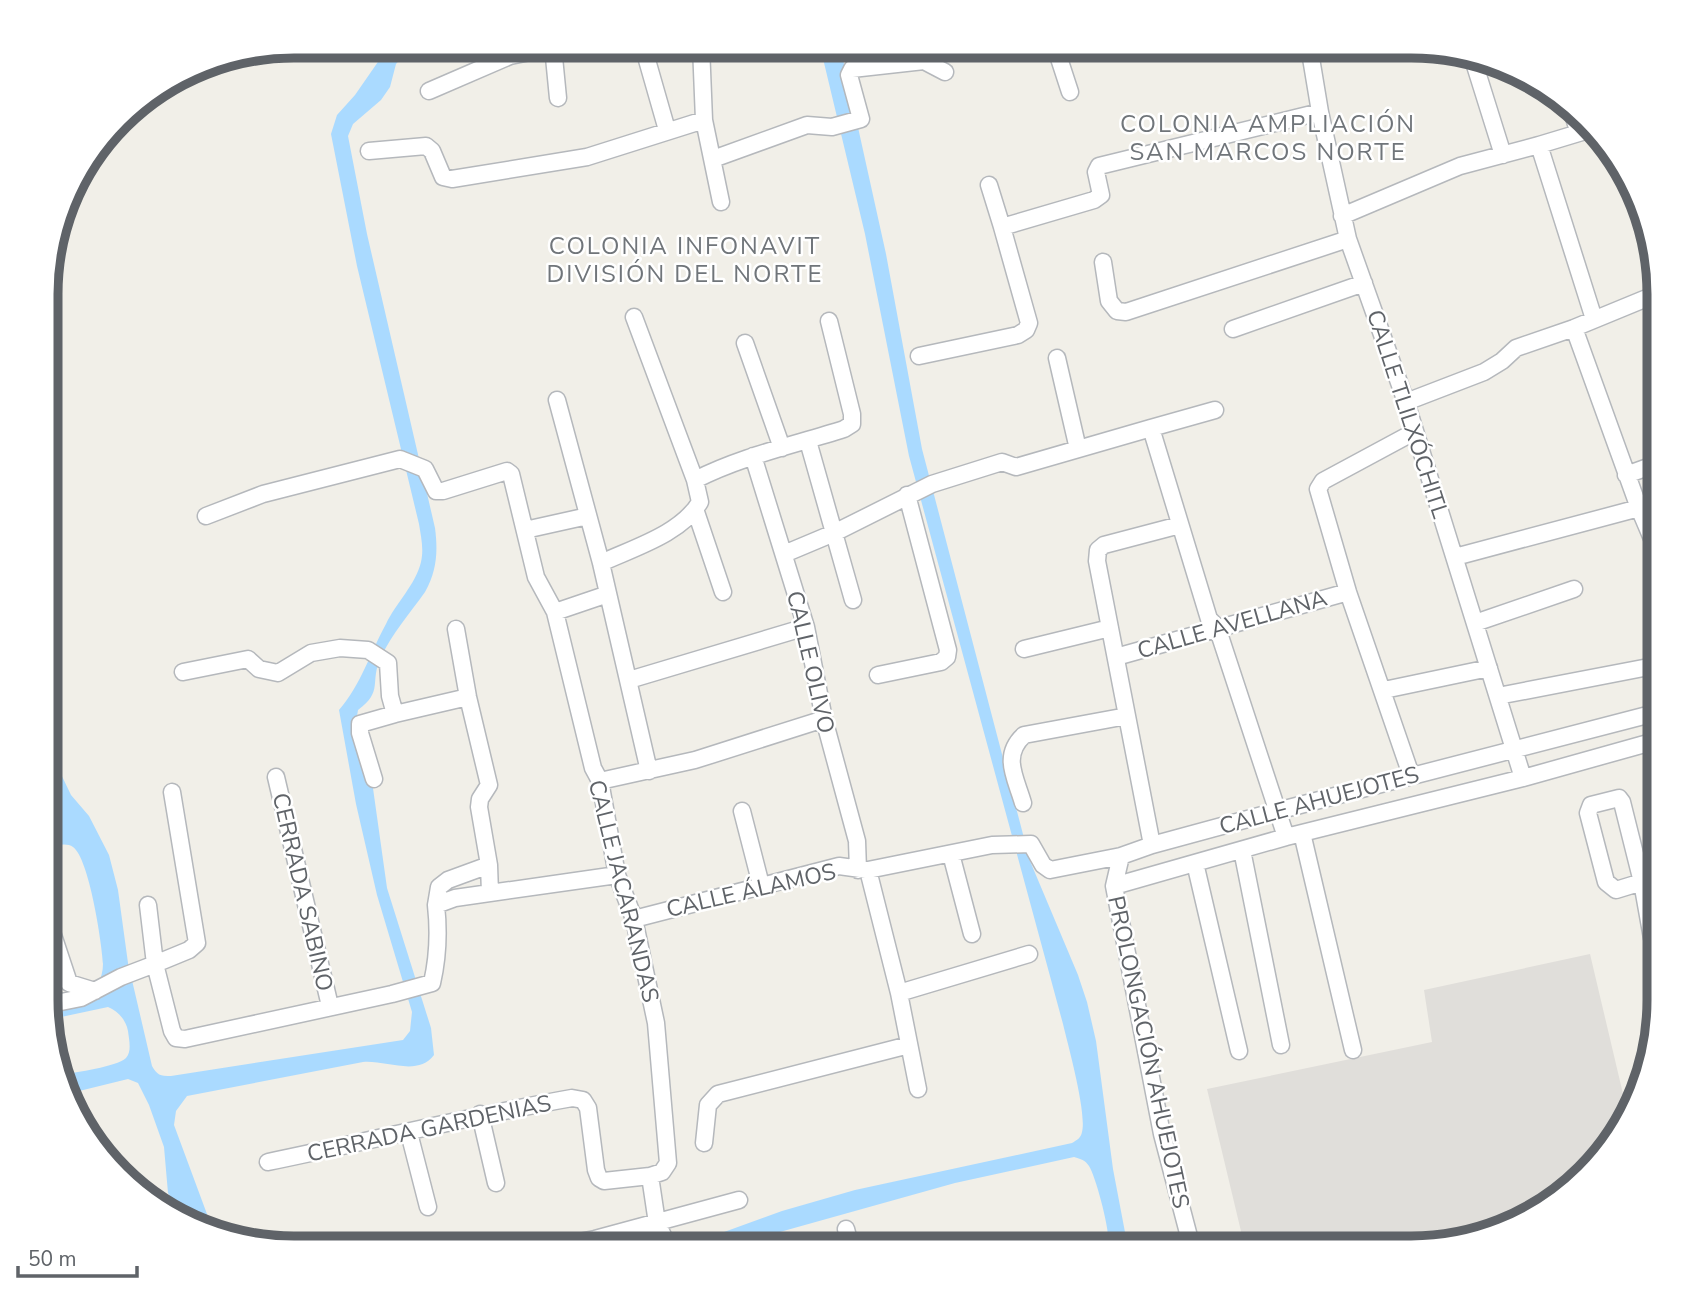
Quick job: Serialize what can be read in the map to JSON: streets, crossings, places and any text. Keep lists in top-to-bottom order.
{
  "streets": {
    "street": [
      "CALLE TLILXÓCHITL",
      "CALLE AVELLANA",
      "CALLE OLIVO",
      "CALLE AHUEJOTES",
      "CALLE ÁLAMOS",
      "CALLE JACARANDAS",
      "CERRADA SABINO",
      "PROLONGACIÓN AHUEJOTES",
      "CERRADA GARDENIAS"
    ]
  },
  "crossings": [
    ["CALLE TLILXÓCHITL", "CALLE AHUEJOTES"],
    ["CALLE OLIVO", "CALLE ÁLAMOS"],
    ["CALLE AHUEJOTES", "CALLE ÁLAMOS"],
    ["CALLE AHUEJOTES", "PROLONGACIÓN AHUEJOTES"],
    ["CALLE ÁLAMOS", "CALLE JACARANDAS"],
    ["CALLE JACARANDAS", "CERRADA GARDENIAS"]
  ],
  "districts": ["COLONIA AMPLIACIÓN SAN MARCOS NORTE", "COLONIA INFONAVIT DIVISIÓN DEL NORTE"],
  "scale_bar": "50 m"
}
